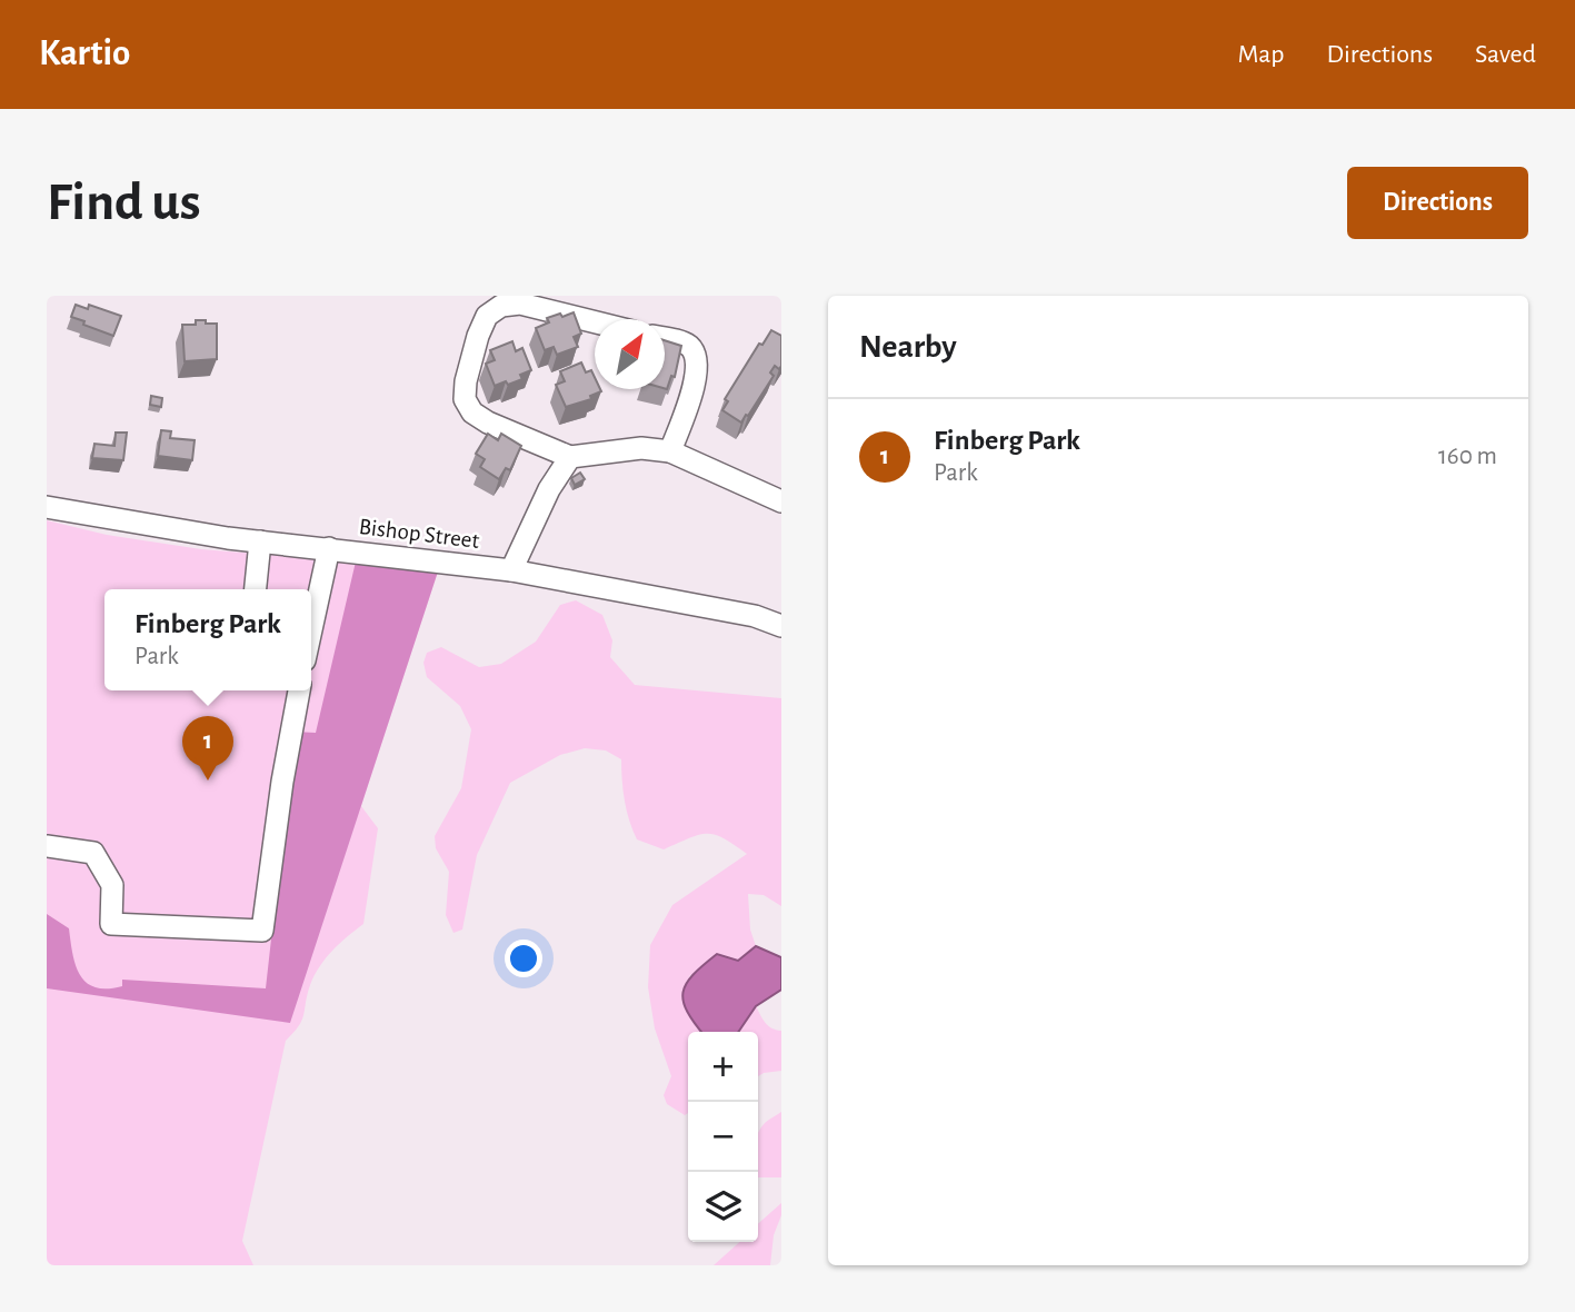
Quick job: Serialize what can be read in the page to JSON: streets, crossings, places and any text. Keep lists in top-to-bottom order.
{
  "streets": {
    "street": ["Bishop Street"]
  },
  "north": "top right",
  "page": {
    "header": "Kartio",
    "nav": ["Map", "Directions", "Saved"],
    "buttons": "Directions",
    "title": "Find us",
    "heading": "Nearby",
    "list": [
      {
        "mark": "1",
        "name": "Finberg Park",
        "note": "Park",
        "value": "160 m"
      }
    ],
    "popup": ["Finberg Park", "Park"],
    "pins": "1",
    "map_buttons": ["+", "−"]
  }
}
